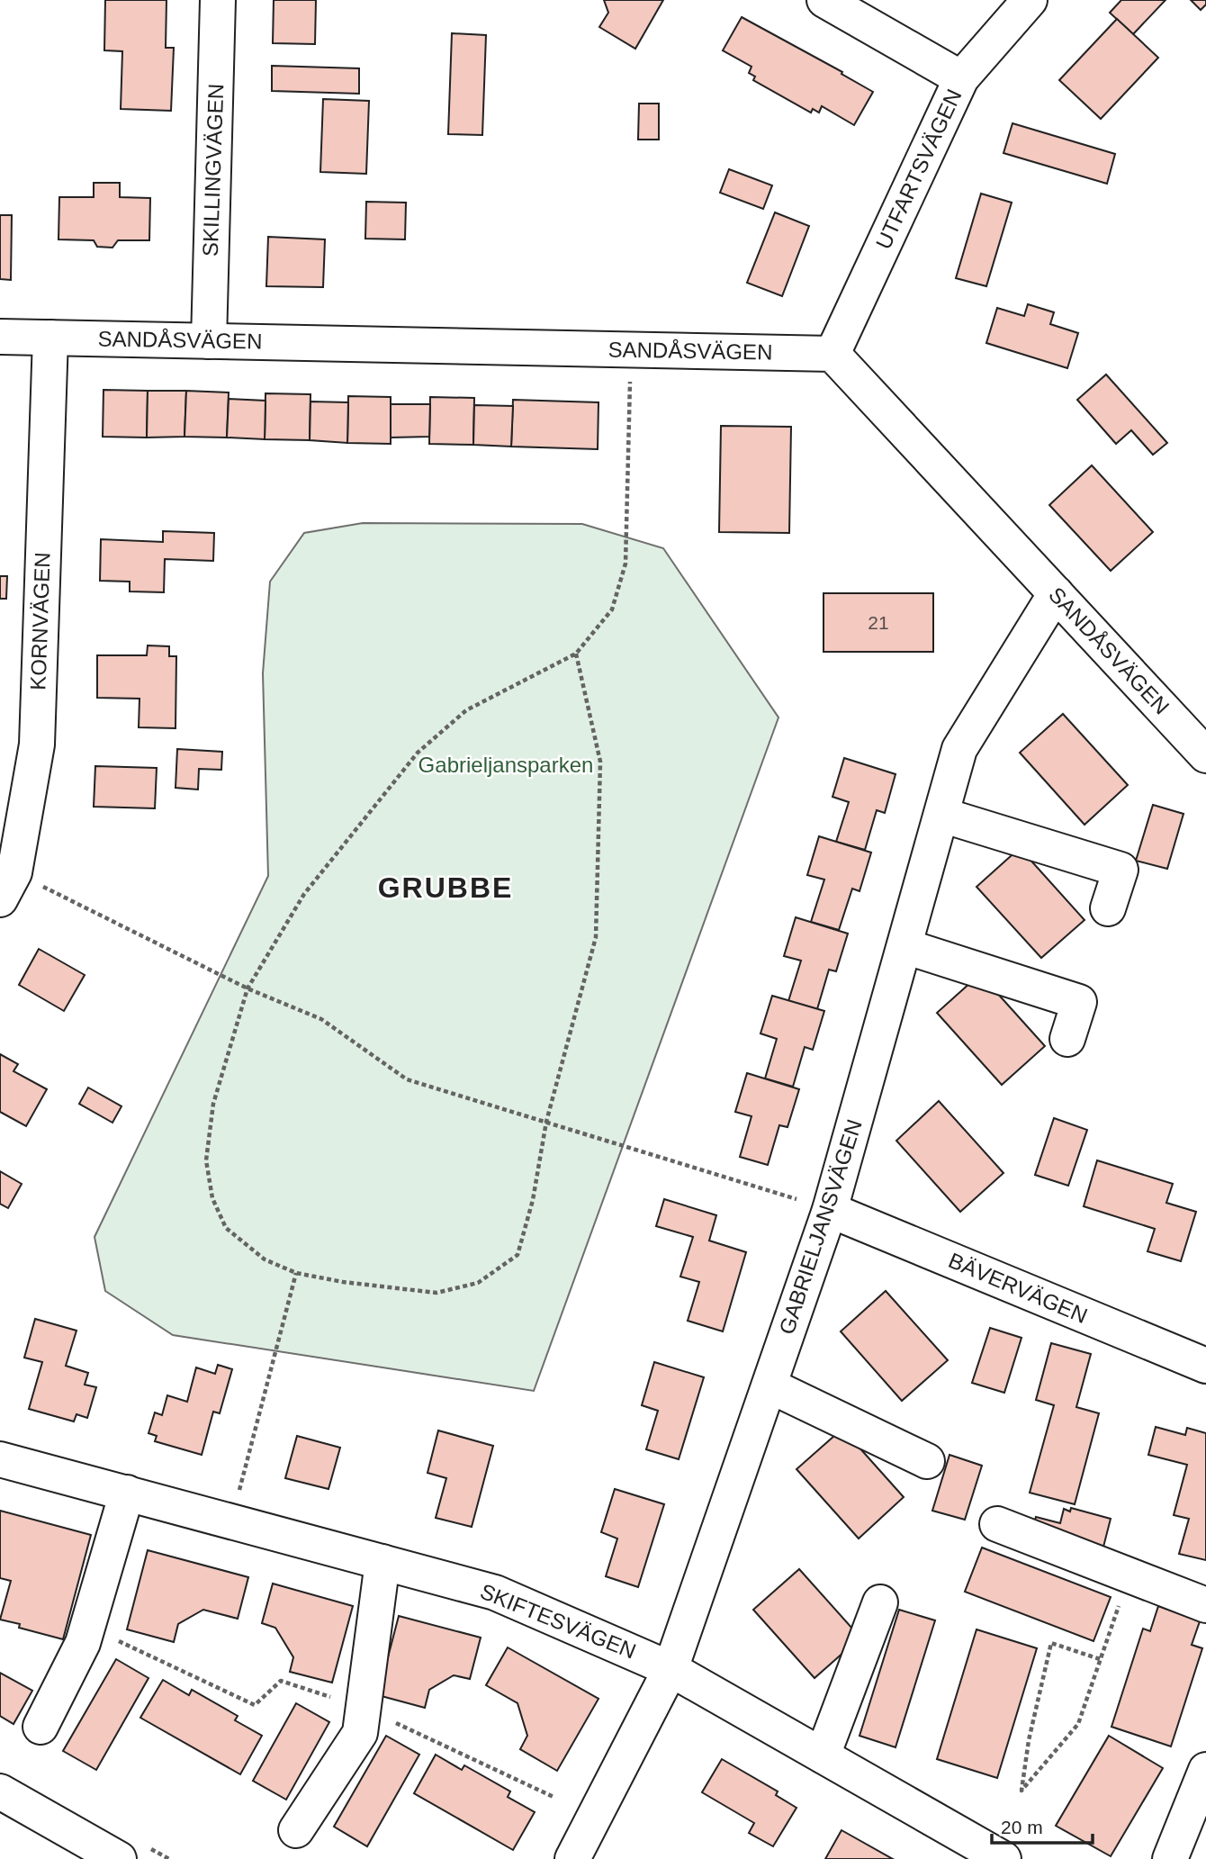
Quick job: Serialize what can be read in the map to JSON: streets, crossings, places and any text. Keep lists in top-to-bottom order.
{
  "streets": {
    "street": [
      "UTFARTSVÄGEN",
      "SKILLINGVÄGEN",
      "SANDÅSVÄGEN",
      "KORNVÄGEN",
      "GABRIELJANSVÄGEN",
      "BÄVERVÄGEN",
      "SKIFTESVÄGEN"
    ]
  },
  "crossings": [
    ["UTFARTSVÄGEN", "SANDÅSVÄGEN"],
    ["SKILLINGVÄGEN", "SANDÅSVÄGEN"],
    ["SANDÅSVÄGEN", "KORNVÄGEN"],
    ["SANDÅSVÄGEN", "GABRIELJANSVÄGEN"],
    ["GABRIELJANSVÄGEN", "BÄVERVÄGEN"],
    ["GABRIELJANSVÄGEN", "SKIFTESVÄGEN"]
  ],
  "districts": ["GRUBBE"],
  "parks": ["Gabrieljansparken"],
  "house_numbers": ["21"],
  "scale_bar": "20 m"
}
